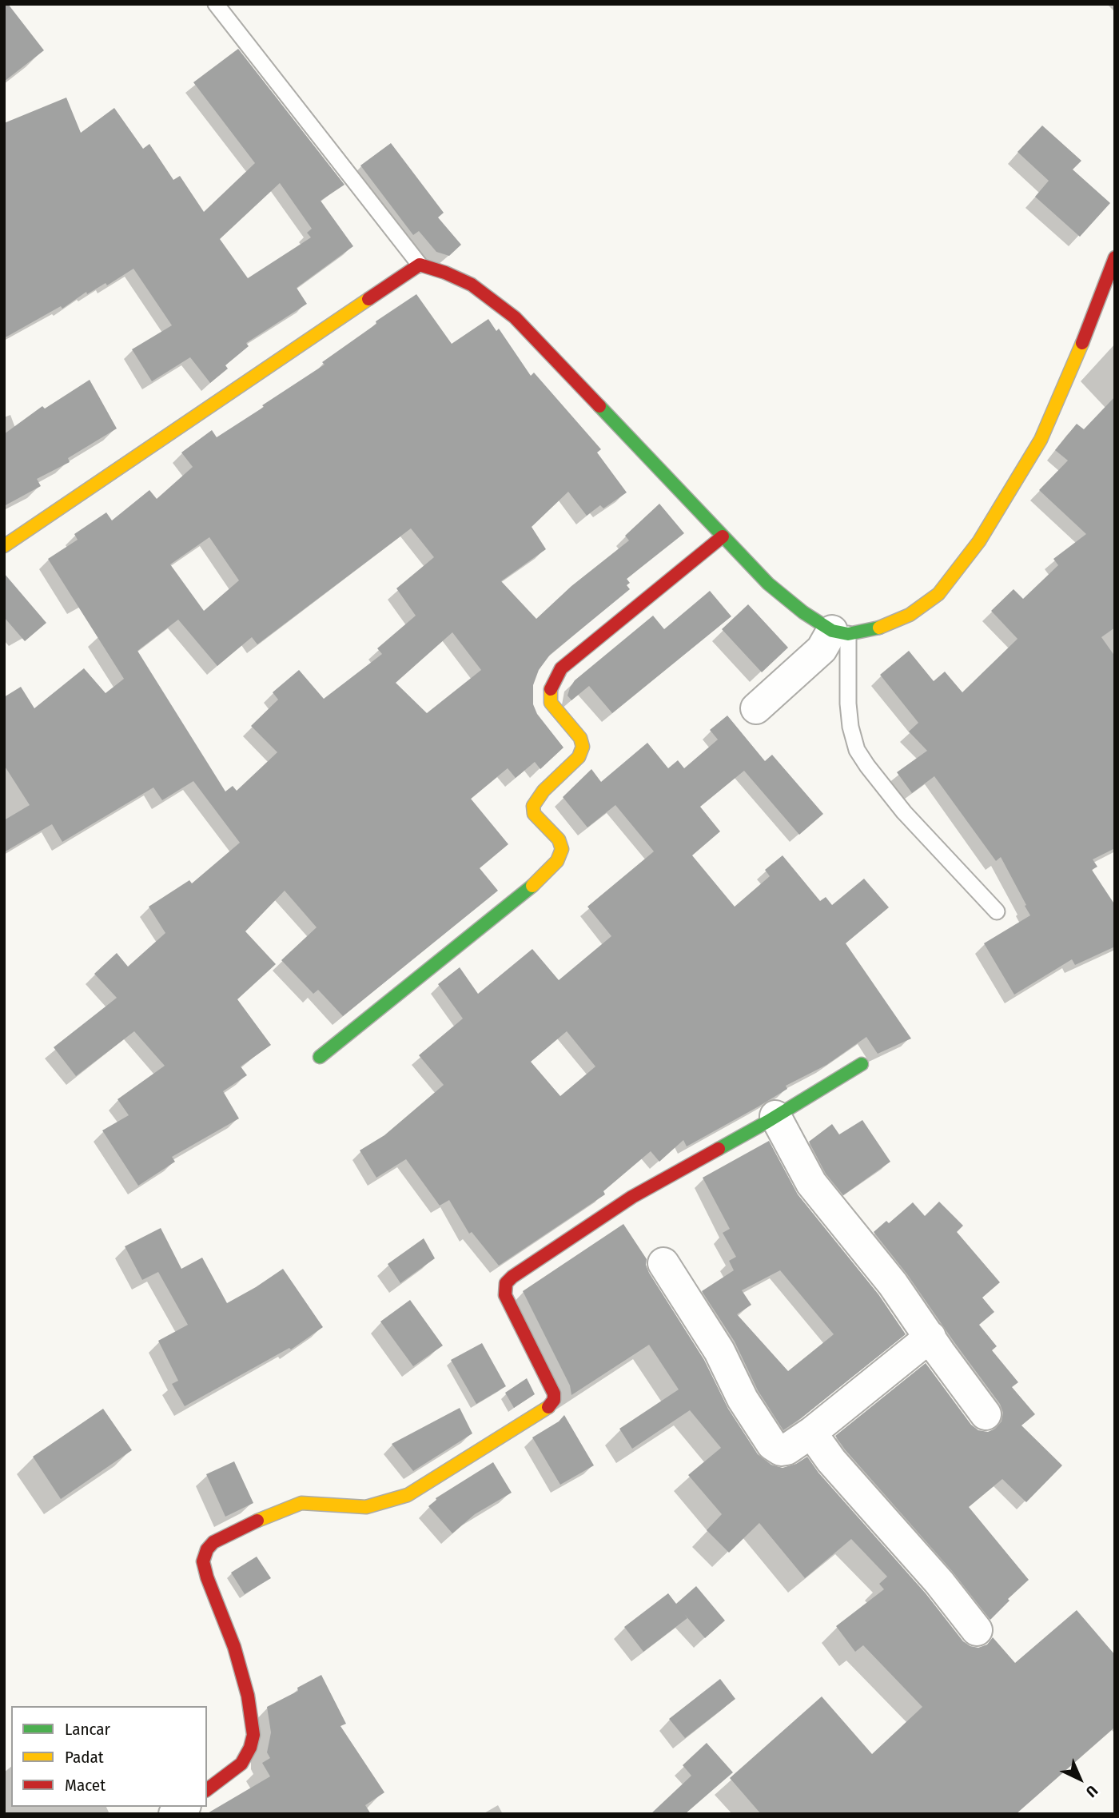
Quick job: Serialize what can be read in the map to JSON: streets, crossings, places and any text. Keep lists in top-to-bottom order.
{
  "legend": ["Lancar", "Padat", "Macet"],
  "north": "bottom right"
}
